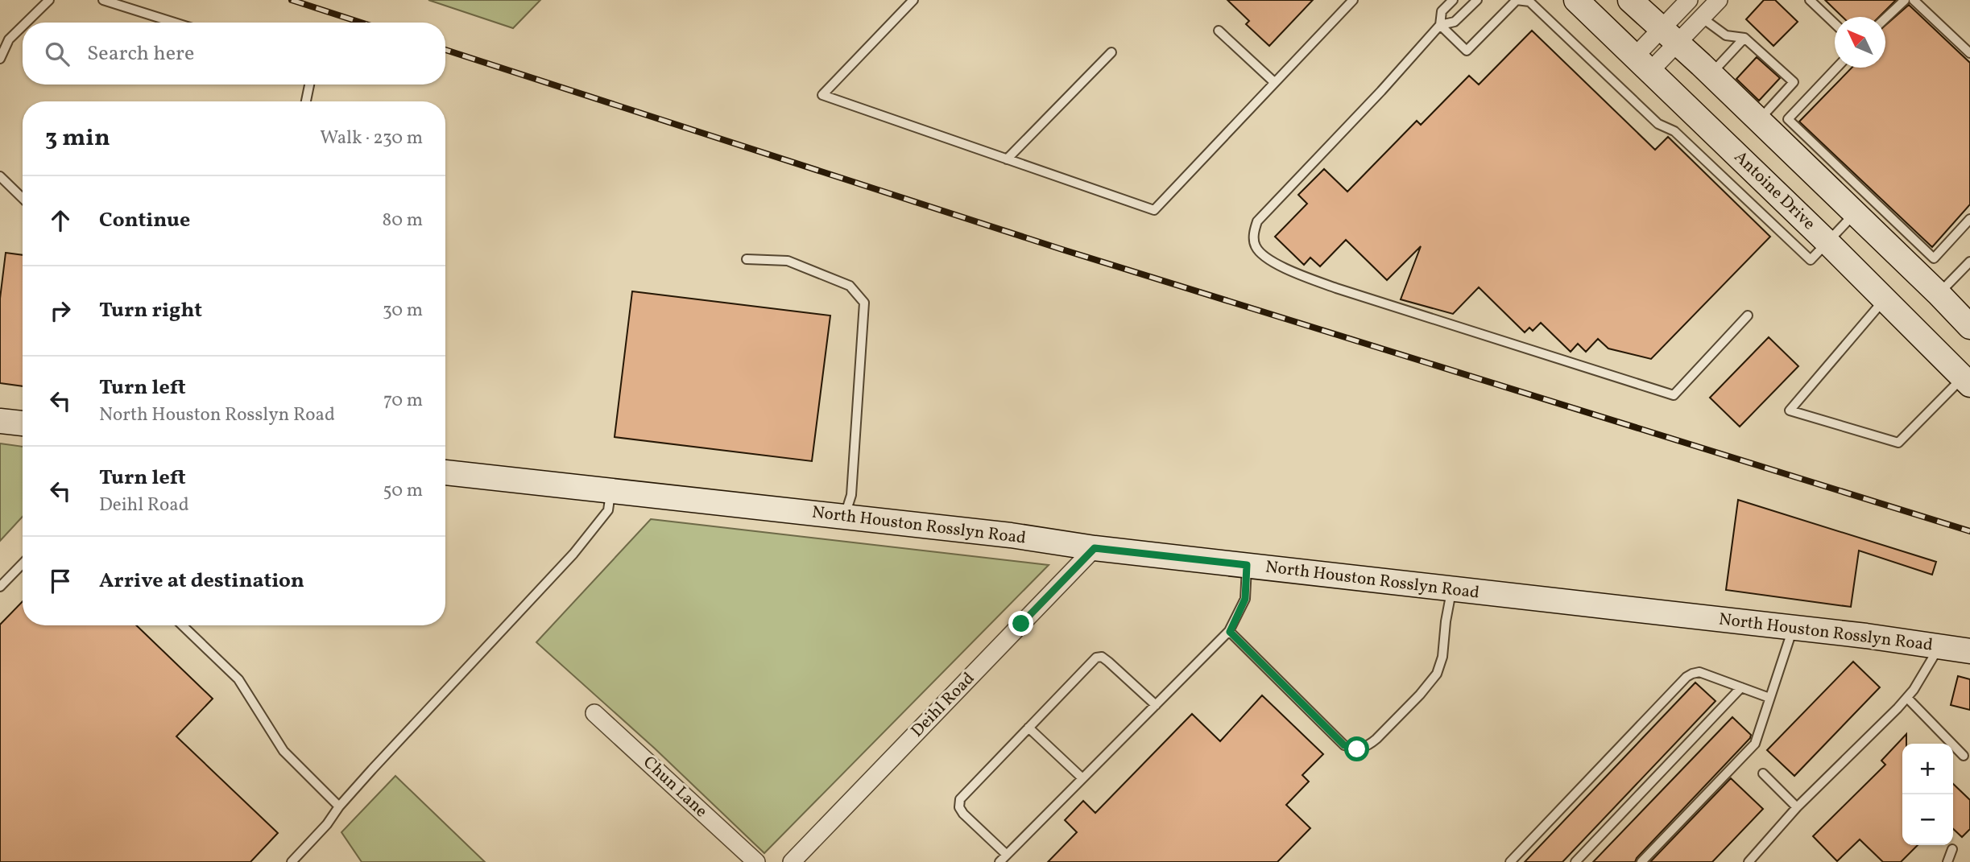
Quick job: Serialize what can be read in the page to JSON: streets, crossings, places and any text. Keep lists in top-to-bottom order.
{
  "streets": {
    "street": [
      "Antoine Drive",
      "North Houston Rosslyn Road",
      "Deihl Road",
      "Chun Lane"
    ]
  },
  "crossings": [
    ["North Houston Rosslyn Road", "Deihl Road"]
  ],
  "north": "top left",
  "page": {
    "search": "Search here",
    "heading": ["3 min", "Walk · 230 m"],
    "list": [
      ["Continue", "80 m"],
      ["Turn right", "30 m"],
      ["Turn left", "North Houston Rosslyn Road", "70 m"],
      ["Turn left", "Deihl Road", "50 m"],
      "Arrive at destination"
    ],
    "map_buttons": ["+", "−"]
  }
}
